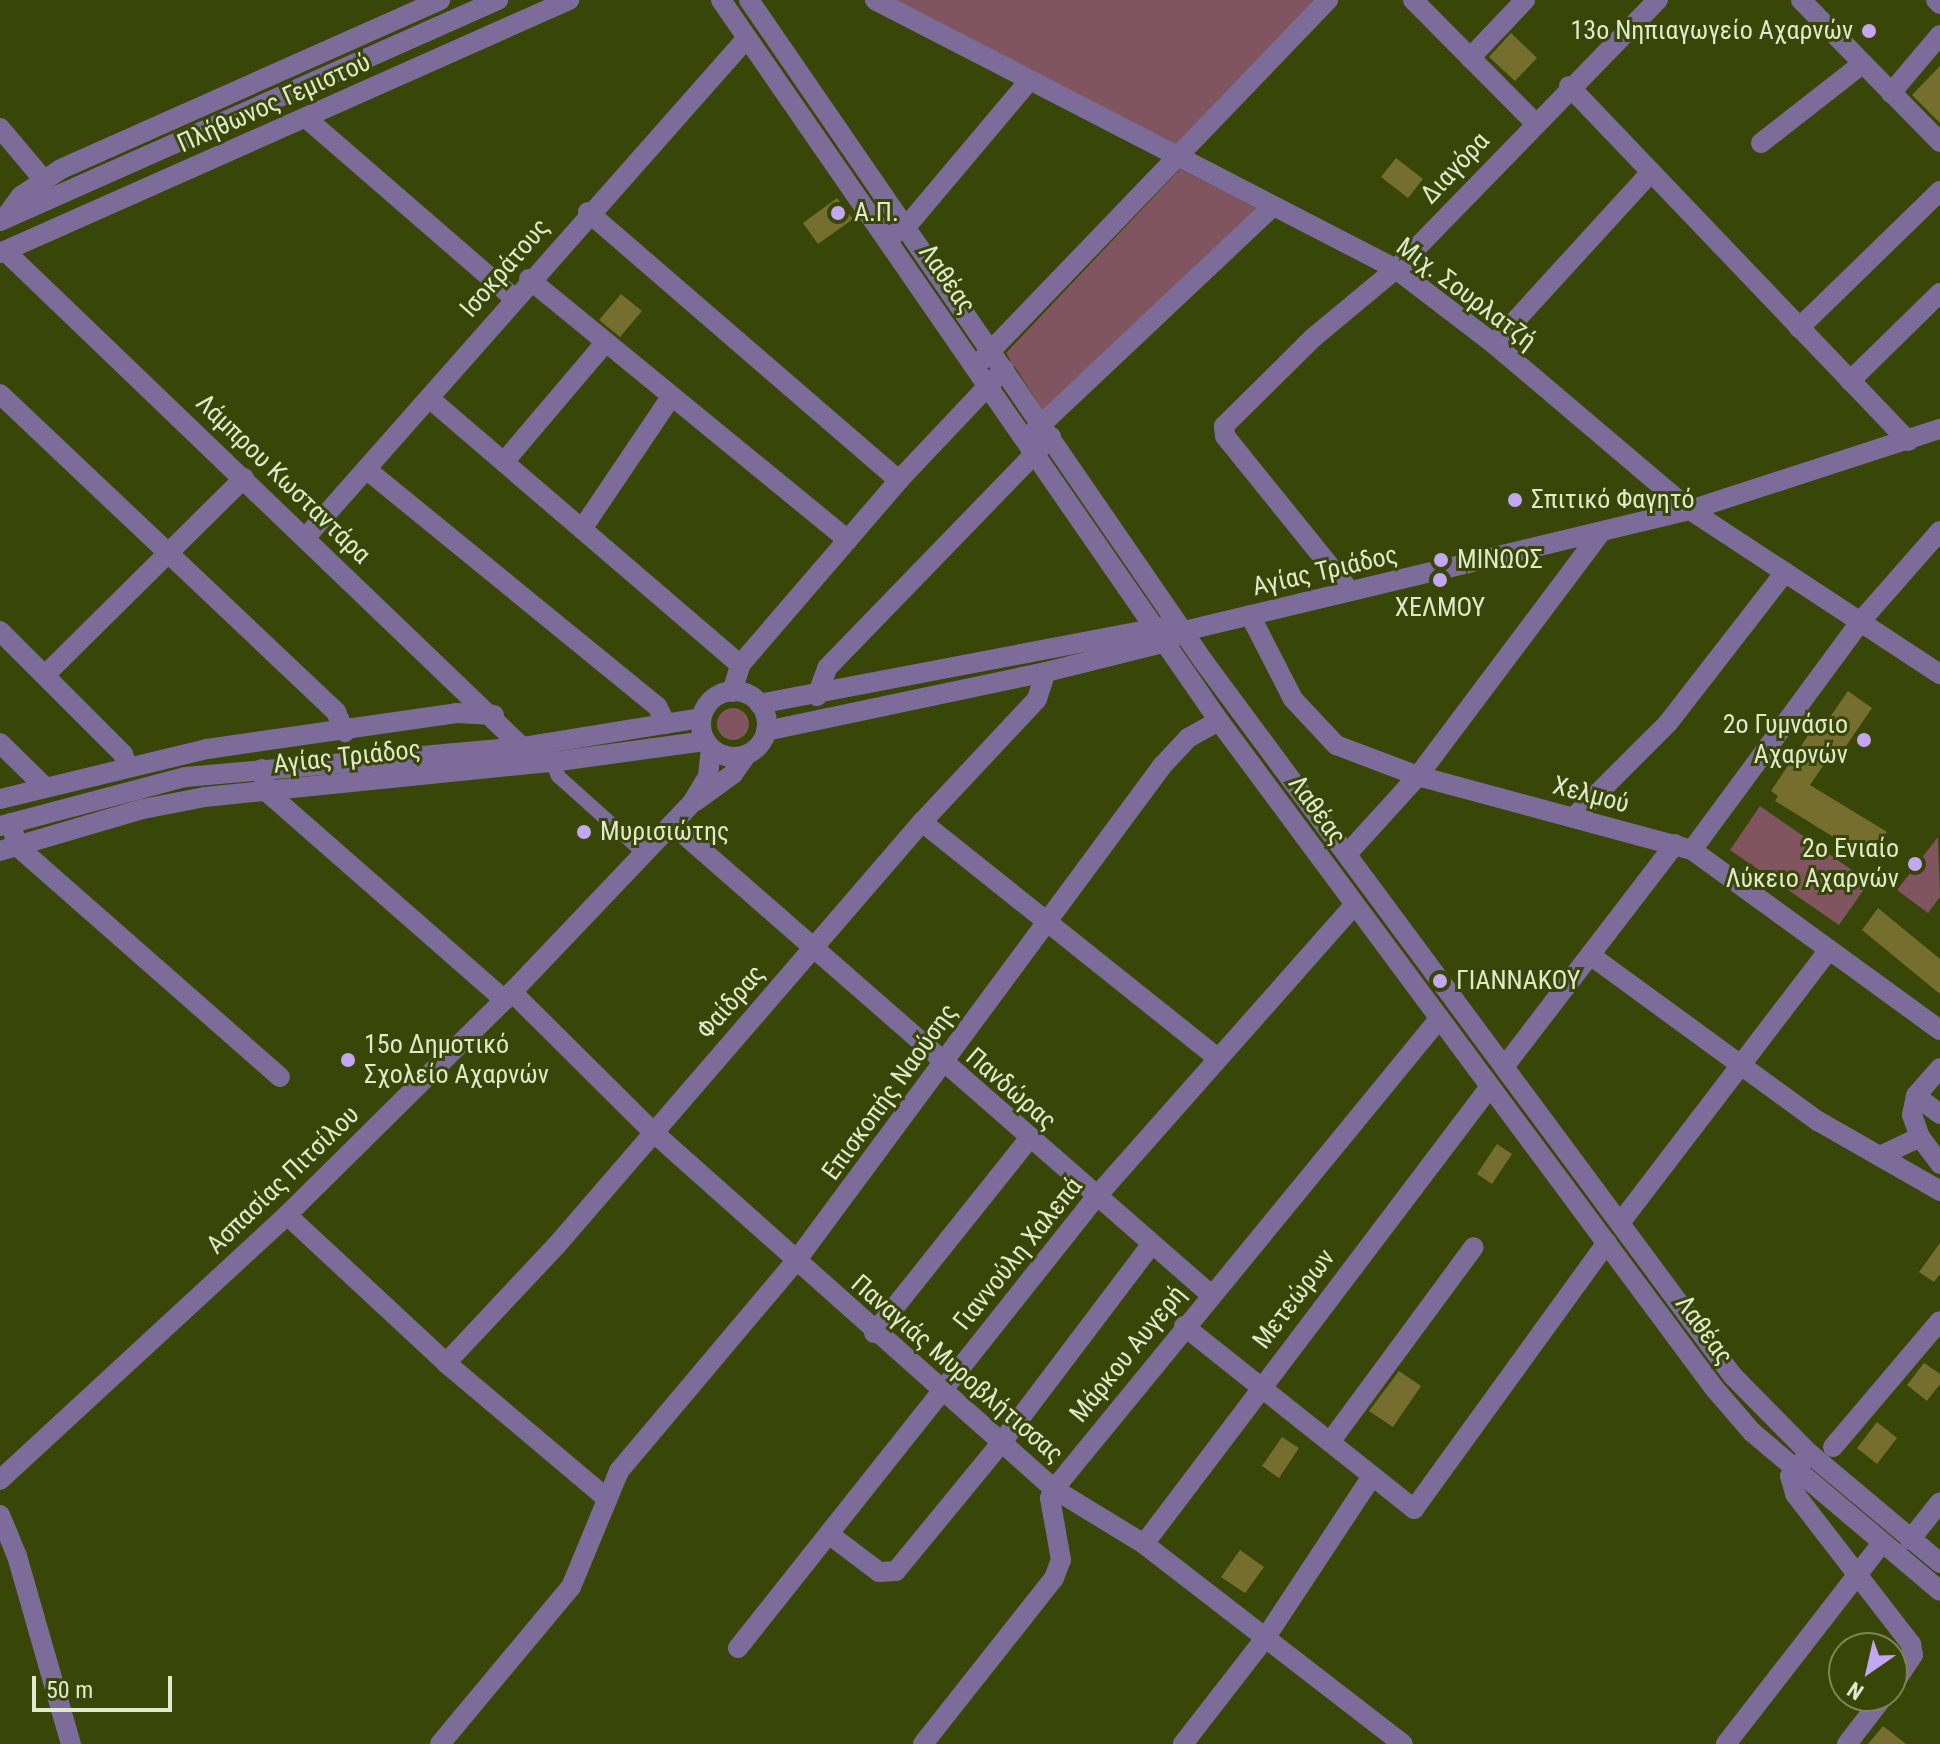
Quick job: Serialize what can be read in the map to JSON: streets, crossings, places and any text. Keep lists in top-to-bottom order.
{
  "streets": {
    "street": [
      "Πλήθωνος Γεμιστού",
      "Διαγόρα",
      "Ισοκράτους",
      "Λαθέας",
      "Μιχ. Σουρλατζή",
      "Λάμπρου Κωσταντάρα",
      "Αγίας Τριάδος",
      "Χελμού",
      "Φαίδρας",
      "Πανδώρας",
      "Επισκοπής Ναούσης",
      "Ασπασίας Πιτσίλου",
      "Γιαννούλη Χαλεπά",
      "Μετεώρων",
      "Μάρκου Αυγερή",
      "Παναγιάς Μυροβλήτισσας"
    ]
  },
  "crossings": [
    ["Πλήθωνος Γεμιστού", "Λάμπρου Κωσταντάρα"],
    ["Διαγόρα", "Μιχ. Σουρλατζή"],
    ["Διαγόρα", "Αγίας Τριάδος"],
    ["Ισοκράτους", "Λαθέας"],
    ["Ισοκράτους", "Λάμπρου Κωσταντάρα"],
    ["Λαθέας", "Αγίας Τριάδος"],
    ["Λαθέας", "Επισκοπής Ναούσης"],
    ["Λαθέας", "Γιαννούλη Χαλεπά"],
    ["Λαθέας", "Μετεώρων"],
    ["Λαθέας", "Μάρκου Αυγερή"],
    ["Μιχ. Σουρλατζή", "Αγίας Τριάδος"],
    ["Λάμπρου Κωσταντάρα", "Αγίας Τριάδος"],
    ["Αγίας Τριάδος", "Χελμού"],
    ["Αγίας Τριάδος", "Φαίδρας"],
    ["Αγίας Τριάδος", "Ασπασίας Πιτσίλου"],
    ["Αγίας Τριάδος", "Παναγιάς Μυροβλήτισσας"],
    ["Φαίδρας", "Πανδώρας"],
    ["Φαίδρας", "Παναγιάς Μυροβλήτισσας"],
    ["Πανδώρας", "Επισκοπής Ναούσης"],
    ["Πανδώρας", "Ασπασίας Πιτσίλου"],
    ["Πανδώρας", "Γιαννούλη Χαλεπά"],
    ["Πανδώρας", "Μάρκου Αυγερή"],
    ["Επισκοπής Ναούσης", "Παναγιάς Μυροβλήτισσας"],
    ["Ασπασίας Πιτσίλου", "Παναγιάς Μυροβλήτισσας"],
    ["Γιαννούλη Χαλεπά", "Παναγιάς Μυροβλήτισσας"],
    ["Μετεώρων", "Παναγιάς Μυροβλήτισσας"],
    ["Μάρκου Αυγερή", "Παναγιάς Μυροβλήτισσας"]
  ],
  "places": [
    "13ο Νηπιαγωγείο Αχαρνών",
    "Α.Π.",
    "Σπιτικό Φαγητό",
    "ΜΙΝΩΟΣ",
    "ΧΕΛΜΟΥ",
    "2ο Γυμνάσιο Αχαρνών",
    "Μυρισιώτης",
    "2ο Ενιαίο Λύκειο Αχαρνών",
    "ΓΙΑΝΝΑΚΟΥ",
    "15ο Δημοτικό Σχολείο Αχαρνών"
  ],
  "scale_bar": "50 m",
  "north": "bottom left"
}
